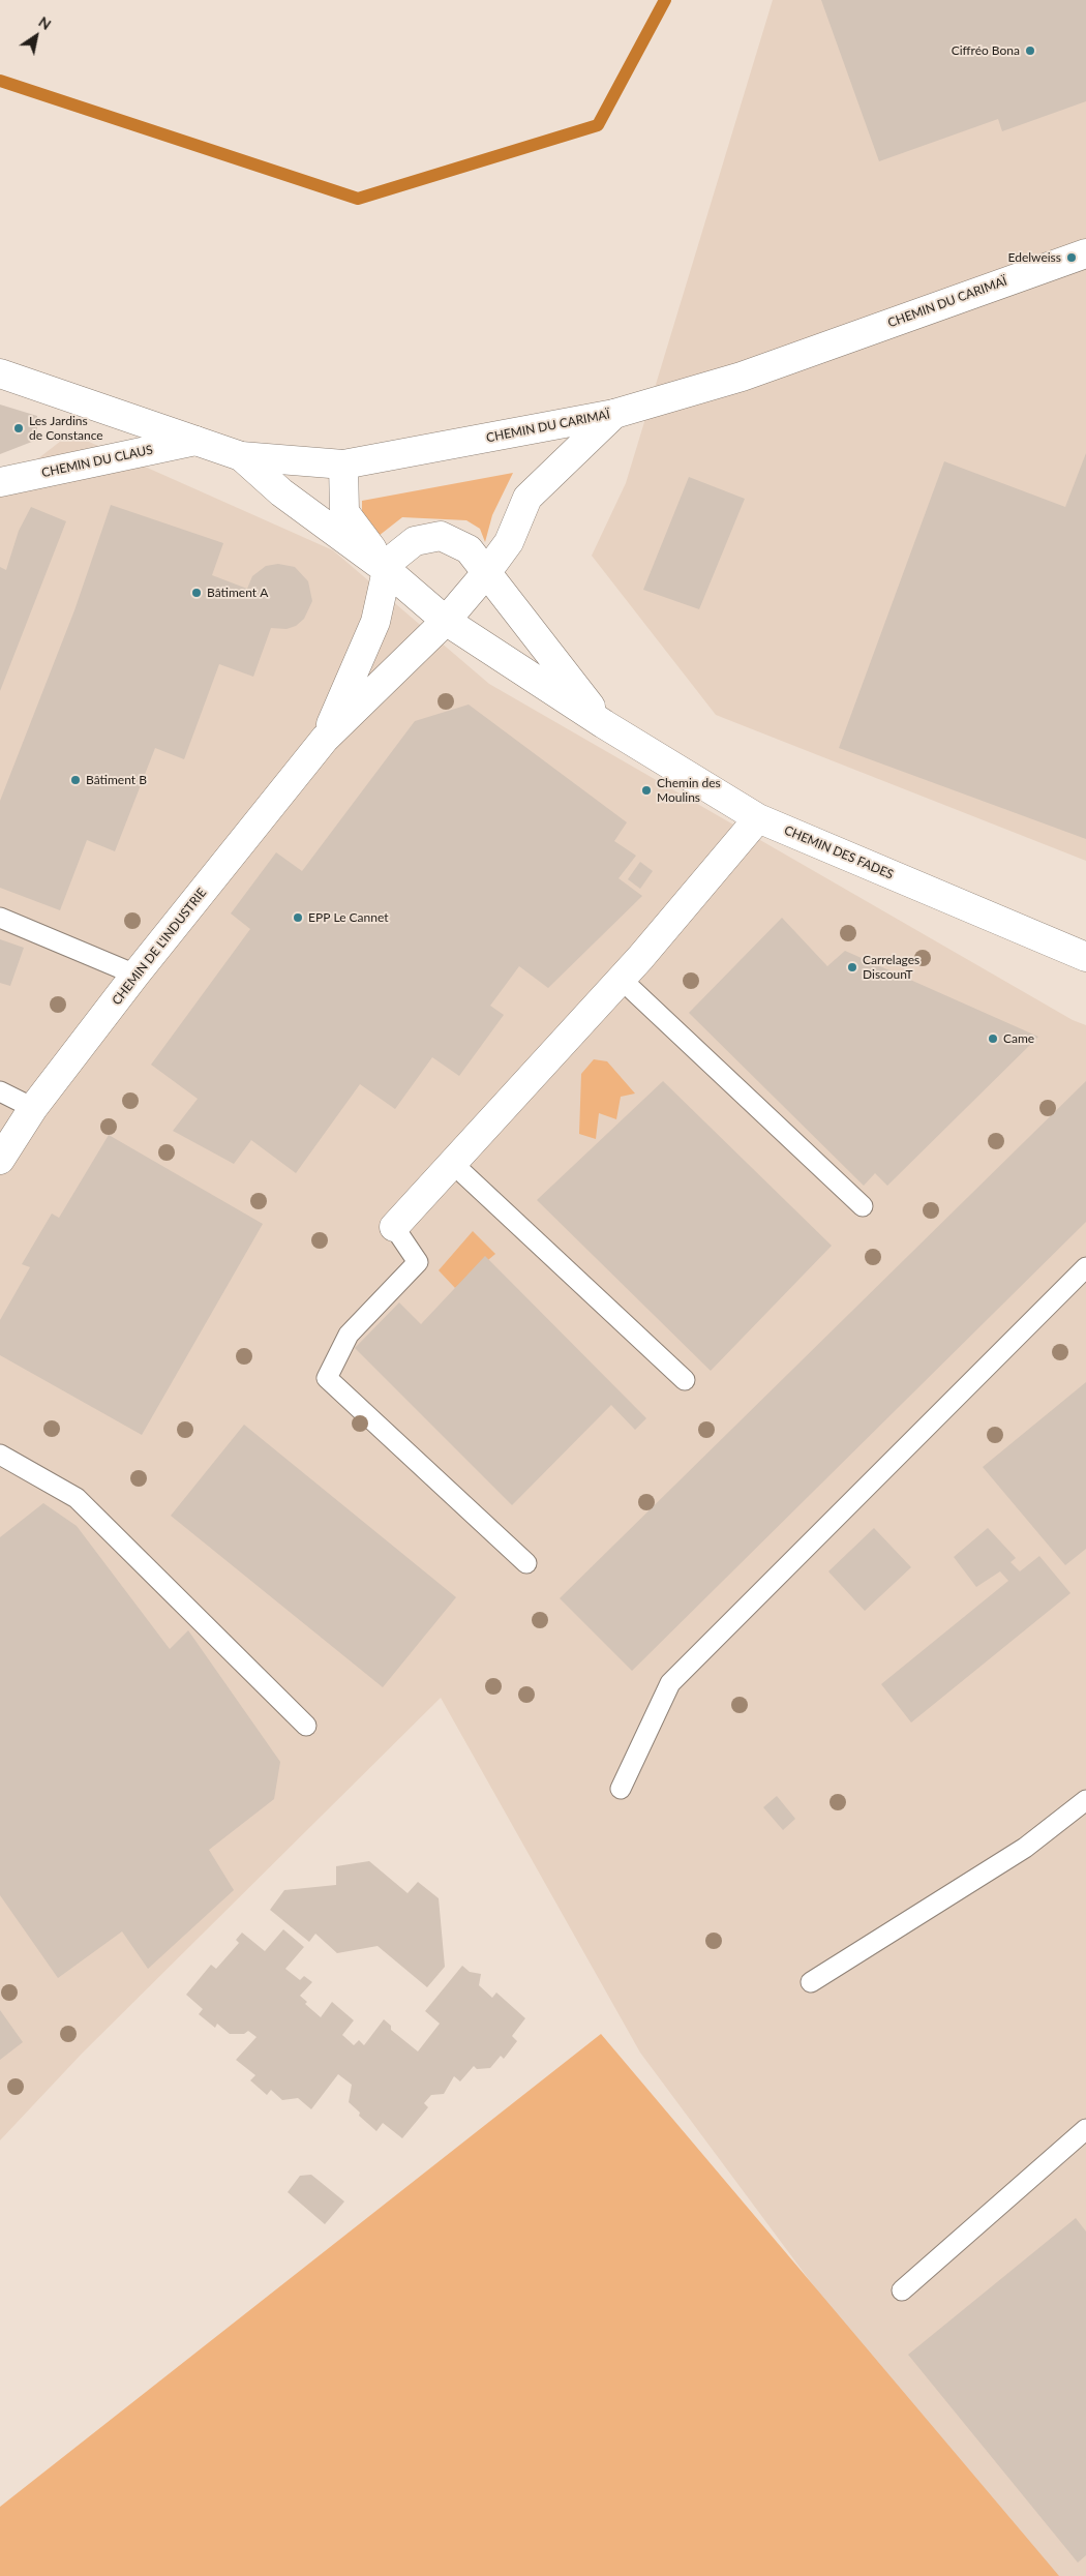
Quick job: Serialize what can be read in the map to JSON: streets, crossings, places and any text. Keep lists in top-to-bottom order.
{
  "streets": {
    "street": [
      "CHEMIN DU CARIMAÏ",
      "CHEMIN DU CLAUS",
      "CHEMIN DES FADES",
      "CHEMIN DE L'INDUSTRIE"
    ]
  },
  "crossings": [
    ["CHEMIN DU CARIMAÏ", "CHEMIN DU CLAUS"]
  ],
  "places": [
    "Ciffréo Bona",
    "Edelweiss",
    "Les Jardins de Constance",
    "Bâtiment A",
    "Bâtiment B",
    "Chemin des Moulins",
    "EPP Le Cannet",
    "Carrelages DiscounT",
    "Came"
  ],
  "north": "top right"
}
